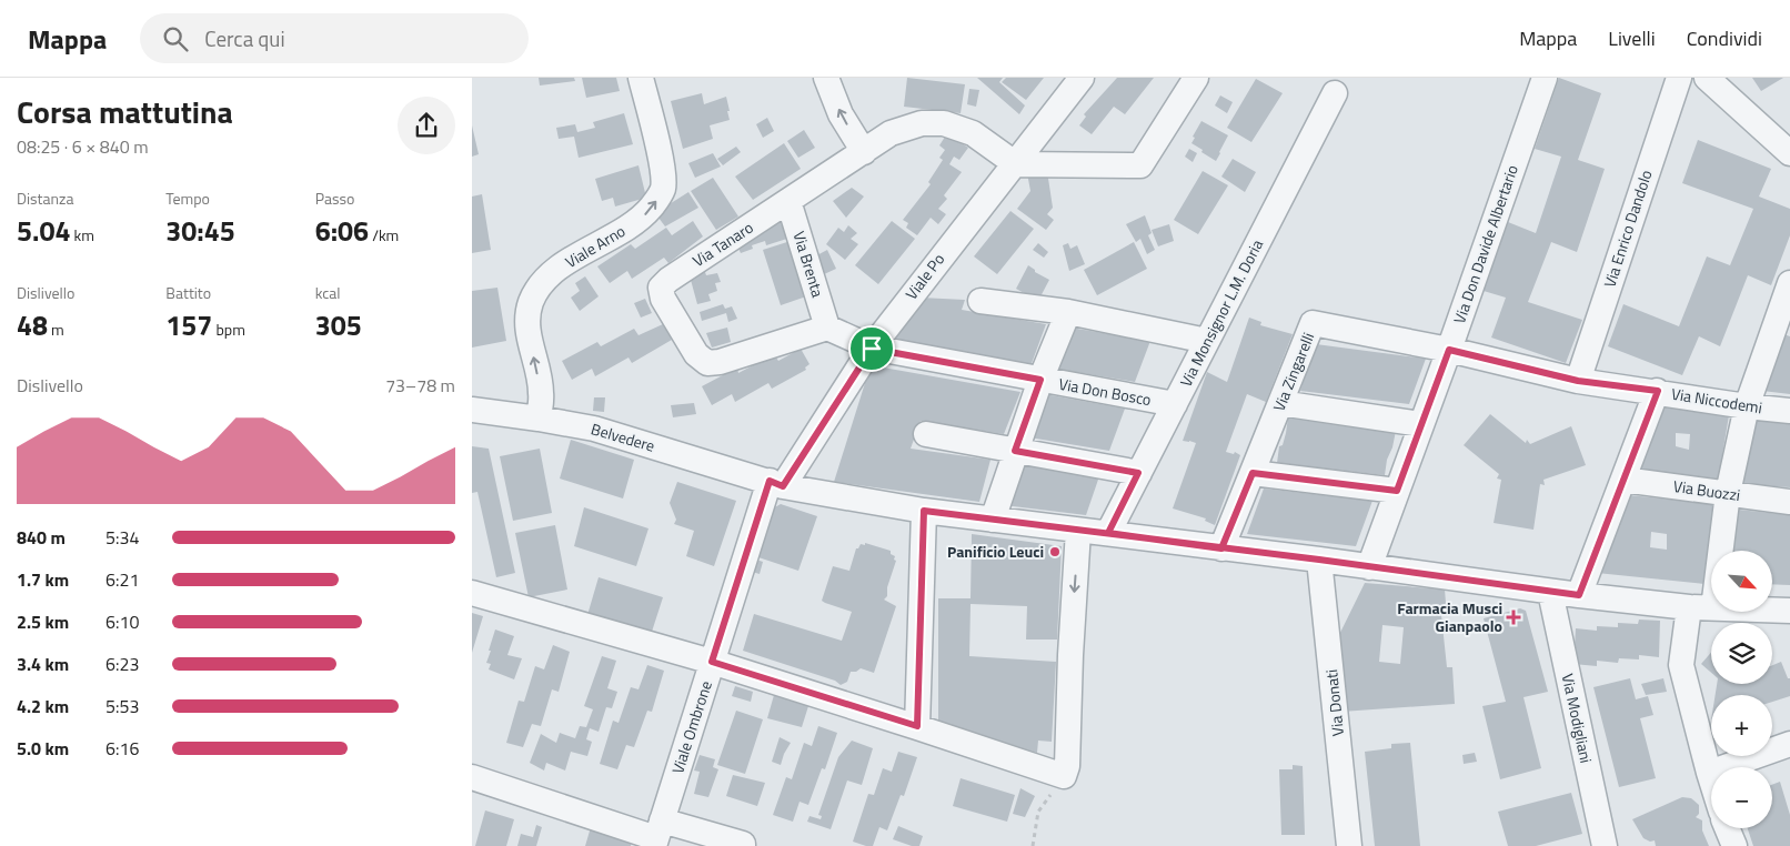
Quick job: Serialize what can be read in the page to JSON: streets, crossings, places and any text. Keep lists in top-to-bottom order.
{
  "streets": {
    "street": [
      "Via Enrico Dandolo",
      "Via Tanaro",
      "Via Don Davide Albertario",
      "Viale Arno",
      "Via Brenta",
      "Viale Po",
      "Via Monsignor L.M. Doria",
      "Via Zingarelli",
      "Via Don Bosco",
      "Via Niccodemi",
      "Belvedere",
      "Via Buozzi",
      "Via Donati",
      "Via Modigliani",
      "Viale Ombrone"
    ]
  },
  "crossings": [
    ["Via Enrico Dandolo", "Via Niccodemi"],
    ["Via Tanaro", "Via Brenta"],
    ["Via Tanaro", "Viale Po"],
    ["Via Don Davide Albertario", "Via Zingarelli"],
    ["Via Don Davide Albertario", "Via Niccodemi"],
    ["Via Don Davide Albertario", "Belvedere"],
    ["Viale Arno", "Belvedere"],
    ["Viale Po", "Via Don Bosco"],
    ["Viale Po", "Belvedere"],
    ["Viale Po", "Viale Ombrone"],
    ["Via Monsignor L.M. Doria", "Via Don Bosco"],
    ["Via Monsignor L.M. Doria", "Belvedere"],
    ["Via Zingarelli", "Via Niccodemi"],
    ["Via Zingarelli", "Belvedere"],
    ["Belvedere", "Via Donati"],
    ["Belvedere", "Via Modigliani"],
    ["Belvedere", "Viale Ombrone"]
  ],
  "one_way": ["Viale Arno"],
  "places": {
    "other": ["Panificio Leuci"],
    "health": ["Farmacia Musci Gianpaolo"]
  },
  "north": "bottom right",
  "page": {
    "header": "Mappa",
    "search": "Cerca qui",
    "nav": ["Mappa", "Livelli", "Condividi"],
    "heading": ["Corsa mattutina", "08:25 · 6 × 840 m"],
    "stats": [
      ["Distanza", "5.04 km"],
      ["Tempo", "30:45"],
      ["Passo", "6:06 /km"],
      ["Dislivello", "48 m"],
      ["Battito", "157 bpm"],
      ["kcal", "305"]
    ],
    "chart": ["Dislivello", "73–78 m"],
    "list": [
      {
        "name": "840 m",
        "note": "5:34"
      },
      {
        "name": "1.7 km",
        "note": "6:21"
      },
      {
        "name": "2.5 km",
        "note": "6:10"
      },
      {
        "name": "3.4 km",
        "note": "6:23"
      },
      {
        "name": "4.2 km",
        "note": "5:53"
      },
      {
        "name": "5.0 km",
        "note": "6:16"
      }
    ],
    "map_buttons": ["+", "−"]
  }
}
